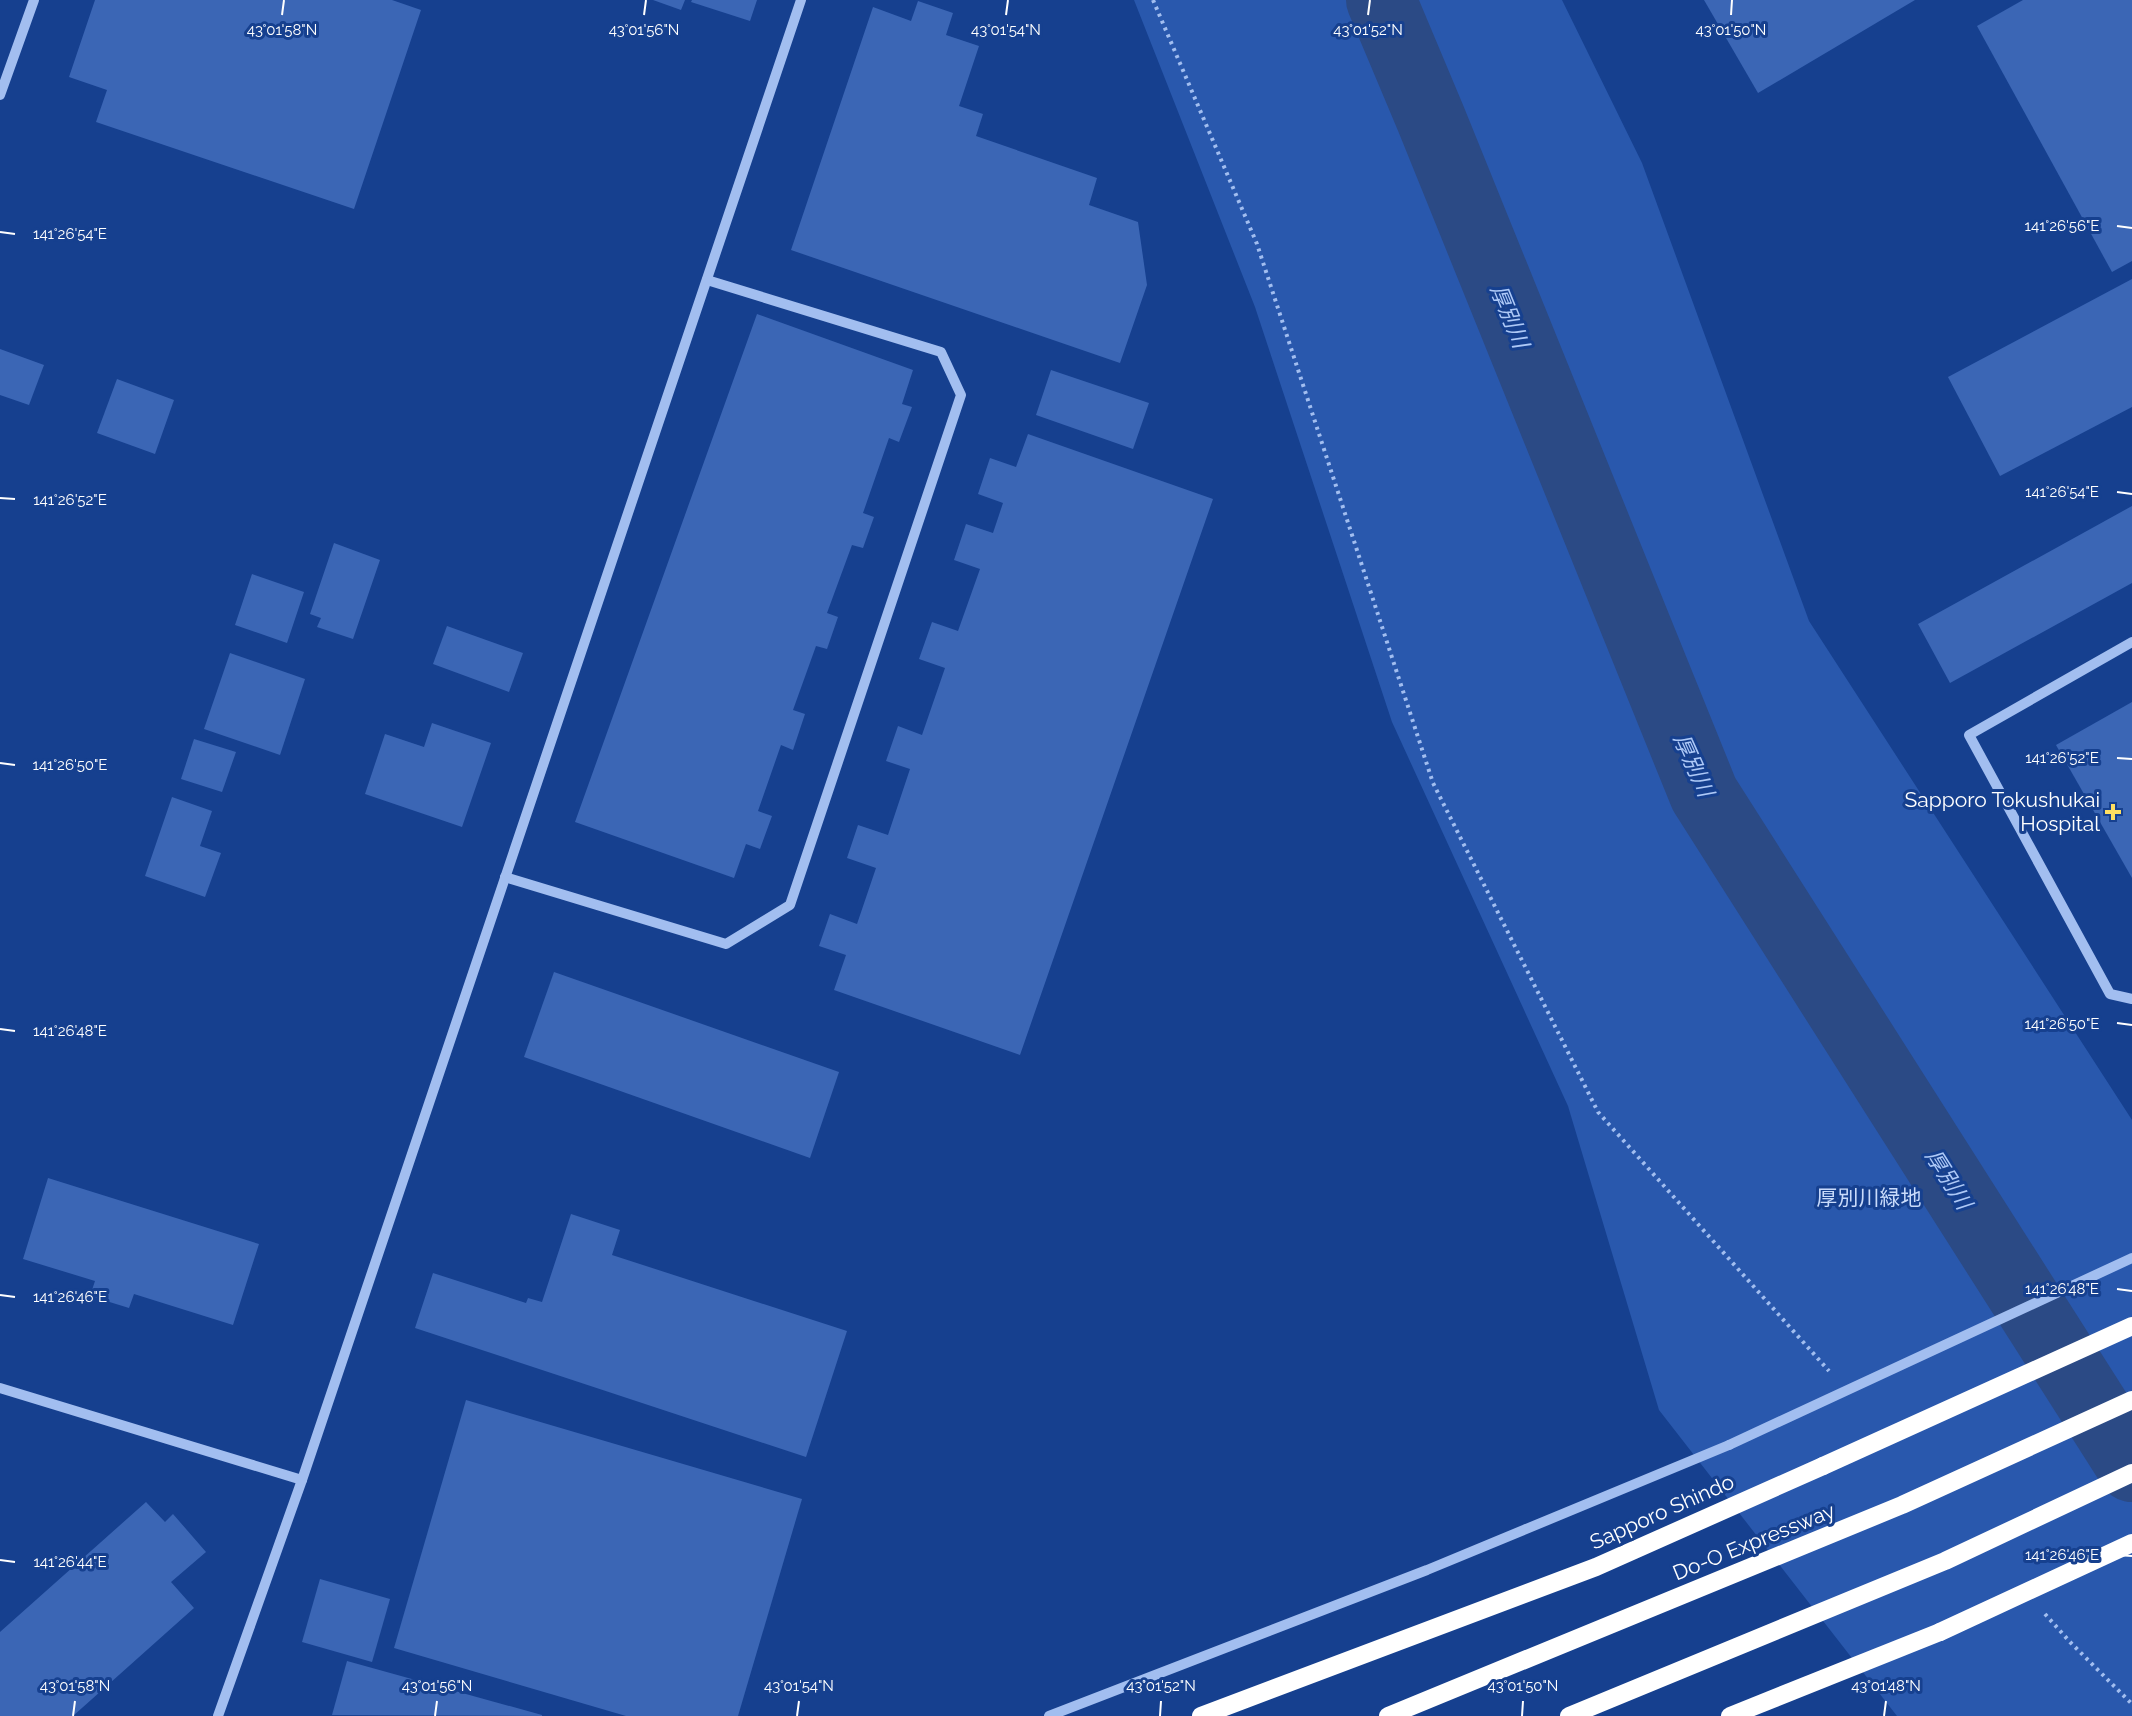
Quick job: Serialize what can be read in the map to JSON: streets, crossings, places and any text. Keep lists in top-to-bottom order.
{
  "streets": {
    "highway": ["Sapporo Shindo", "Do-O Expressway"]
  },
  "water": ["厚別川"],
  "parks": ["厚別川緑地"],
  "places": {
    "health": ["Sapporo Tokushukai Hospital"]
  },
  "coordinates": [
    "43°01'58\"N",
    "43°01'56\"N",
    "43°01'54\"N",
    "43°01'52\"N",
    "43°01'50\"N",
    "141°26'56\"E",
    "141°26'54\"E",
    "141°26'52\"E",
    "141°26'50\"E",
    "141°26'48\"E",
    "141°26'46\"E",
    "141°26'44\"E",
    "43°01'48\"N"
  ]
}
